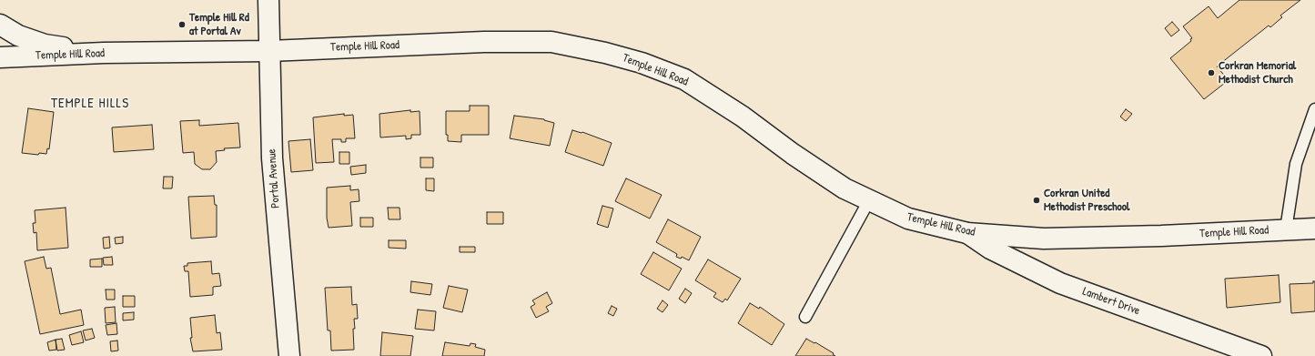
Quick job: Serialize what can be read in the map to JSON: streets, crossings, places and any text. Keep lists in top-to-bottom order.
{
  "streets": {
    "main road": ["Temple Hill Road", "Portal Avenue", "Lambert Drive"]
  },
  "crossings": [
    ["Temple Hill Road", "Portal Avenue"],
    ["Temple Hill Road", "Lambert Drive"]
  ],
  "districts": ["TEMPLE HILLS"],
  "places": ["Temple Hill Rd at Portal Av", "Corkran Memorial Methodist Church", "Corkran United Methodist Preschool"]
}
